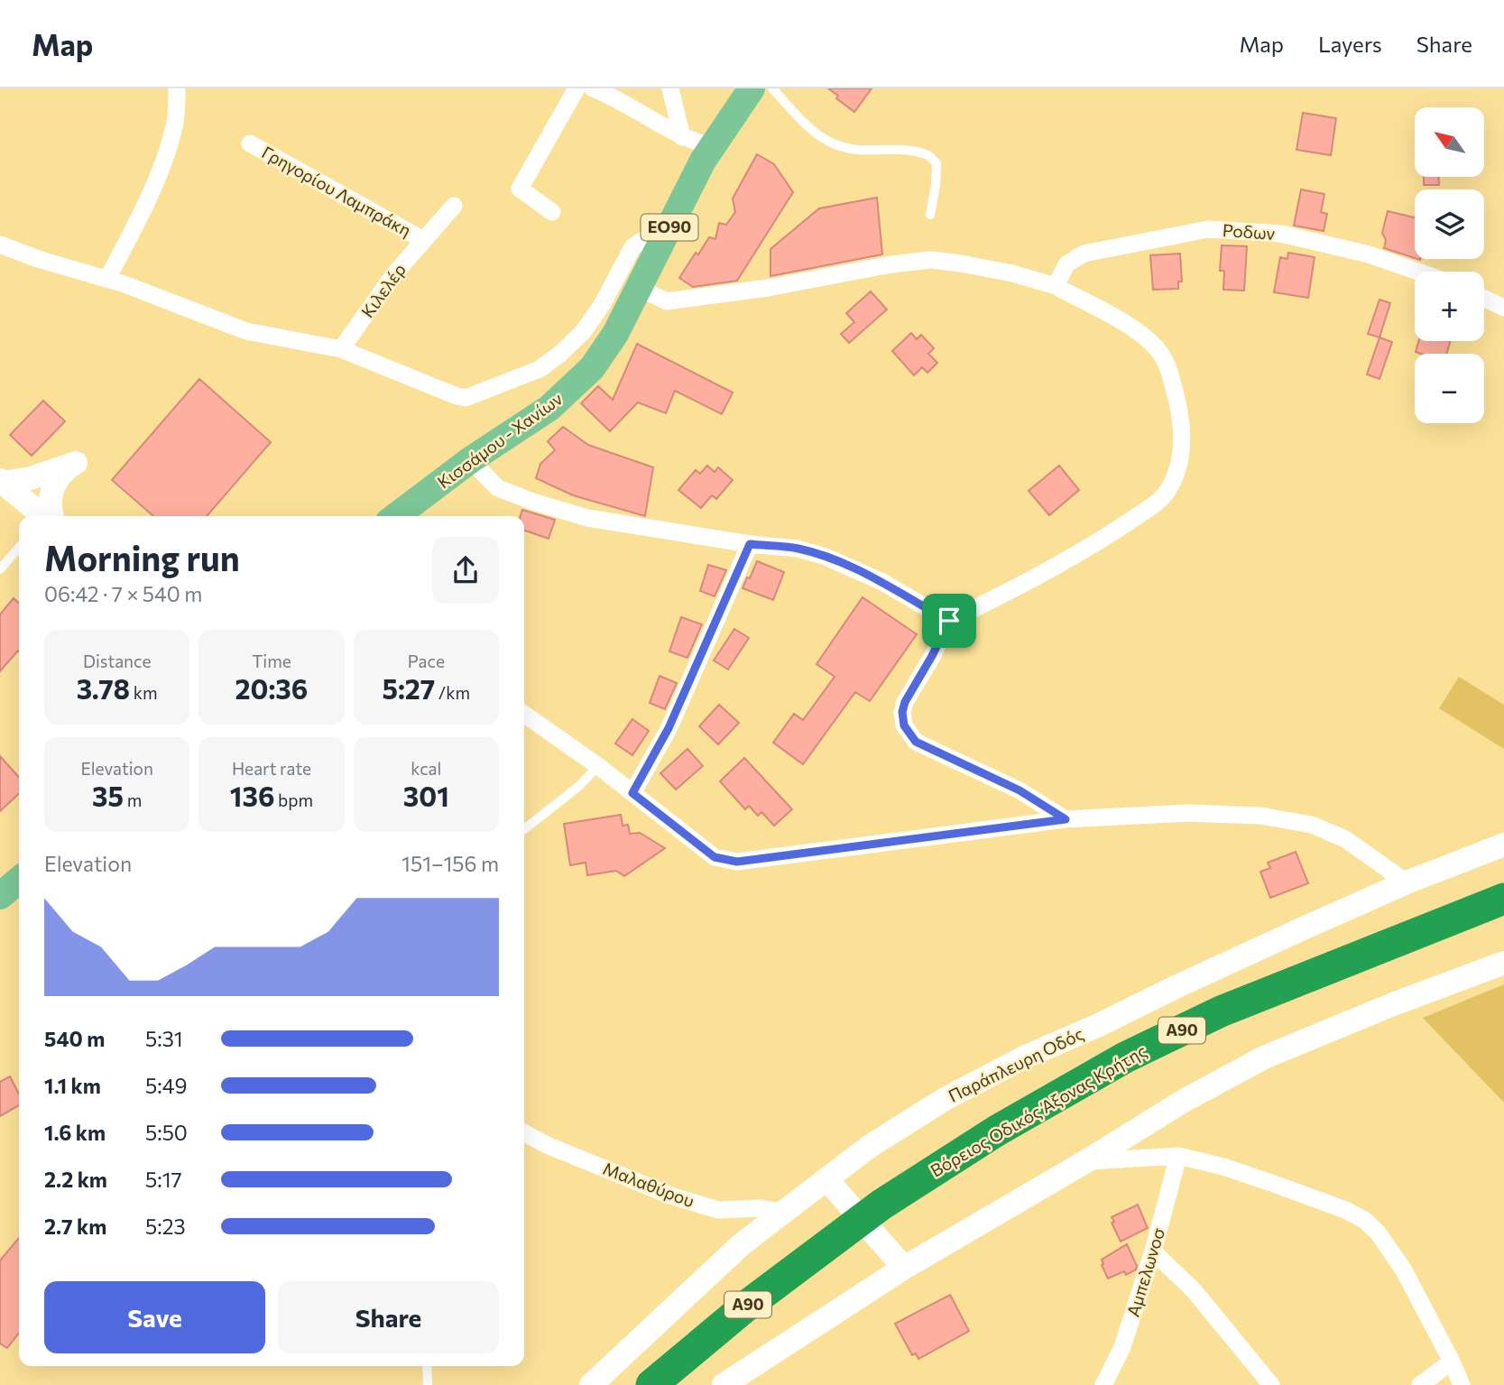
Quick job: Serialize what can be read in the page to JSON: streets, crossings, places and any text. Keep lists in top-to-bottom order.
{
  "streets": {
    "highway": ["Α90", "Βόρειος Οδικός Άξονας Κρήτης"],
    "main road": ["ΕΟ90", "Κισσάμου - Χανίων"],
    "street": [
      "Γρηγορίου Λαμπράκη",
      "Ροδων",
      "Κιλελέρ",
      "Παράπλευρη Οδός",
      "Μαλαθύρου",
      "Αμπελωνοσ"
    ]
  },
  "crossings": [
    ["Γρηγορίου Λαμπράκη", "Κιλελέρ"],
    ["Παράπλευρη Οδός", "Μαλαθύρου"]
  ],
  "north": "top left",
  "page": {
    "header": "Map",
    "nav": ["Map", "Layers", "Share"],
    "map_buttons": ["+", "−"],
    "heading": ["Morning run", "06:42 · 7 × 540 m"],
    "stats": [
      ["Distance", "3.78 km"],
      ["Time", "20:36"],
      ["Pace", "5:27 /km"],
      ["Elevation", "35 m"],
      ["Heart rate", "136 bpm"],
      ["kcal", "301"]
    ],
    "chart": ["Elevation", "151–156 m"],
    "list": [
      {
        "name": "540 m",
        "note": "5:31"
      },
      {
        "name": "1.1 km",
        "note": "5:49"
      },
      {
        "name": "1.6 km",
        "note": "5:50"
      },
      {
        "name": "2.2 km",
        "note": "5:17"
      },
      {
        "name": "2.7 km",
        "note": "5:23"
      }
    ],
    "buttons": ["Save", "Share"]
  }
}
